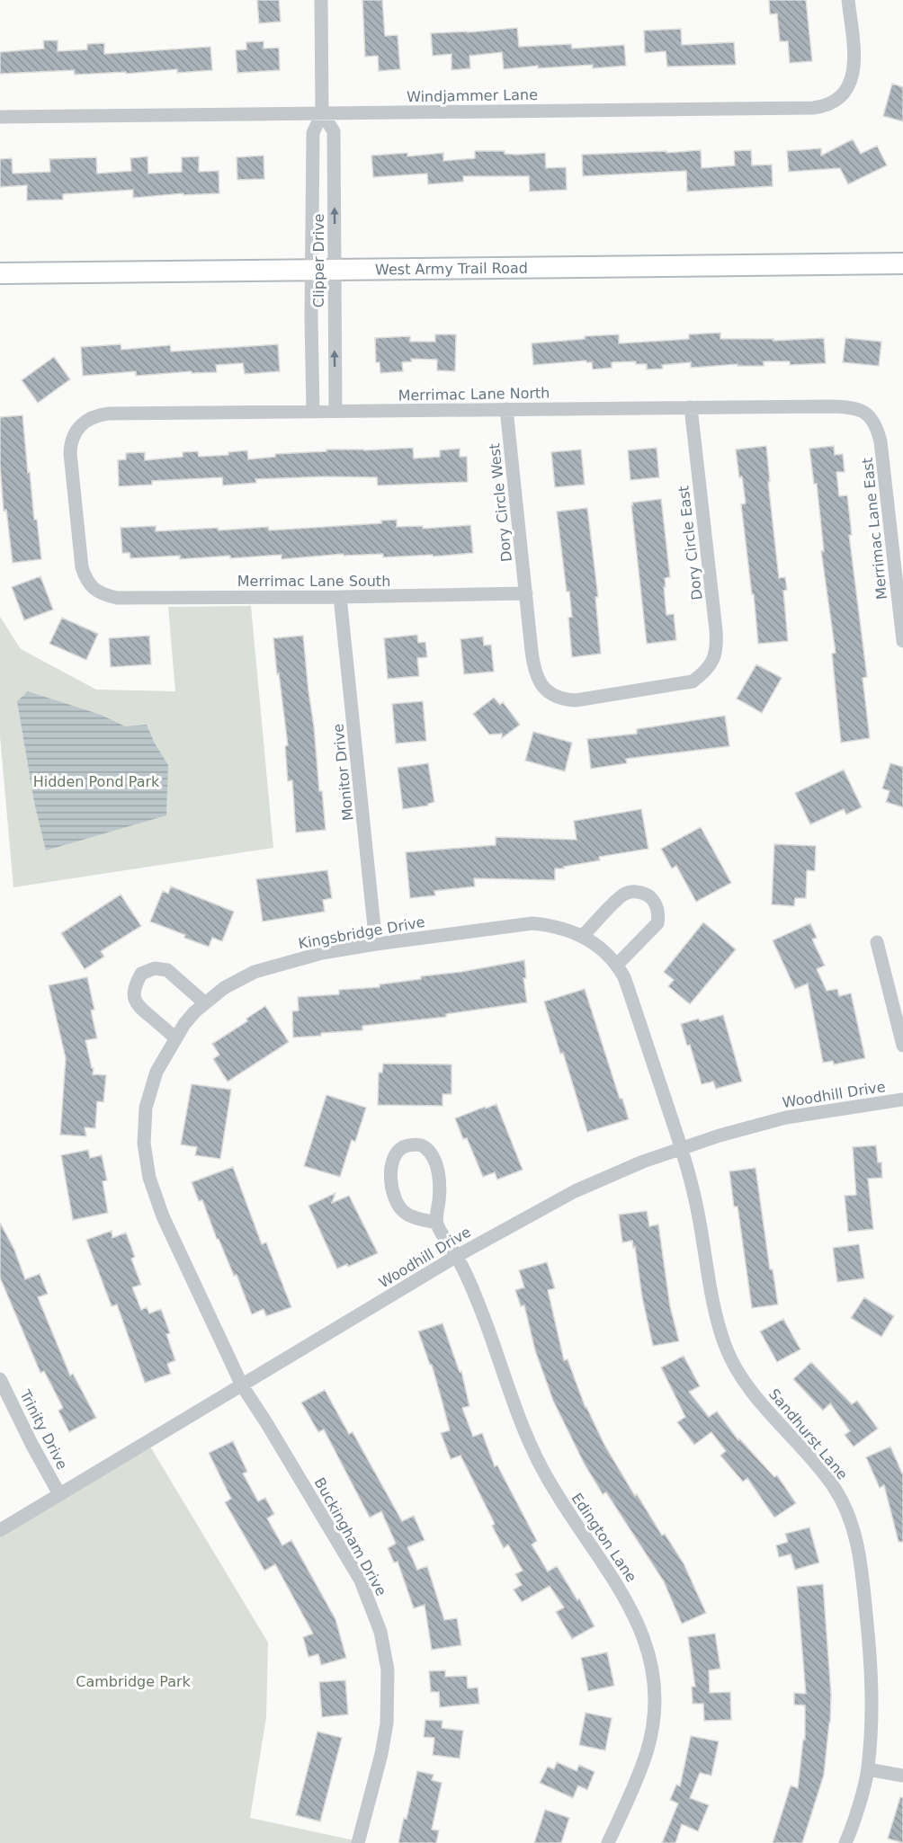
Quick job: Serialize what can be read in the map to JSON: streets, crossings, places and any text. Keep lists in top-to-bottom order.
{
  "streets": {
    "main road": ["West Army Trail Road"],
    "street": [
      "Windjammer Lane",
      "Clipper Drive",
      "Merrimac Lane North",
      "Dory Circle West",
      "Merrimac Lane East",
      "Dory Circle East",
      "Merrimac Lane South",
      "Monitor Drive",
      "Kingsbridge Drive",
      "Woodhill Drive",
      "Trinity Drive",
      "Sandhurst Lane",
      "Buckingham Drive",
      "Edington Lane"
    ]
  },
  "crossings": [
    ["Windjammer Lane", "Clipper Drive"],
    ["Clipper Drive", "West Army Trail Road"],
    ["Clipper Drive", "Merrimac Lane North"],
    ["Merrimac Lane North", "Dory Circle West"],
    ["Merrimac Lane North", "Merrimac Lane East"],
    ["Merrimac Lane North", "Dory Circle East"],
    ["Merrimac Lane North", "Merrimac Lane South"],
    ["Dory Circle West", "Dory Circle East"],
    ["Dory Circle West", "Merrimac Lane South"],
    ["Merrimac Lane South", "Monitor Drive"],
    ["Monitor Drive", "Kingsbridge Drive"],
    ["Kingsbridge Drive", "Woodhill Drive"],
    ["Kingsbridge Drive", "Sandhurst Lane"],
    ["Kingsbridge Drive", "Buckingham Drive"],
    ["Woodhill Drive", "Trinity Drive"],
    ["Woodhill Drive", "Sandhurst Lane"],
    ["Woodhill Drive", "Buckingham Drive"],
    ["Woodhill Drive", "Edington Lane"]
  ],
  "parks": ["Hidden Pond Park", "Cambridge Park"]
}
